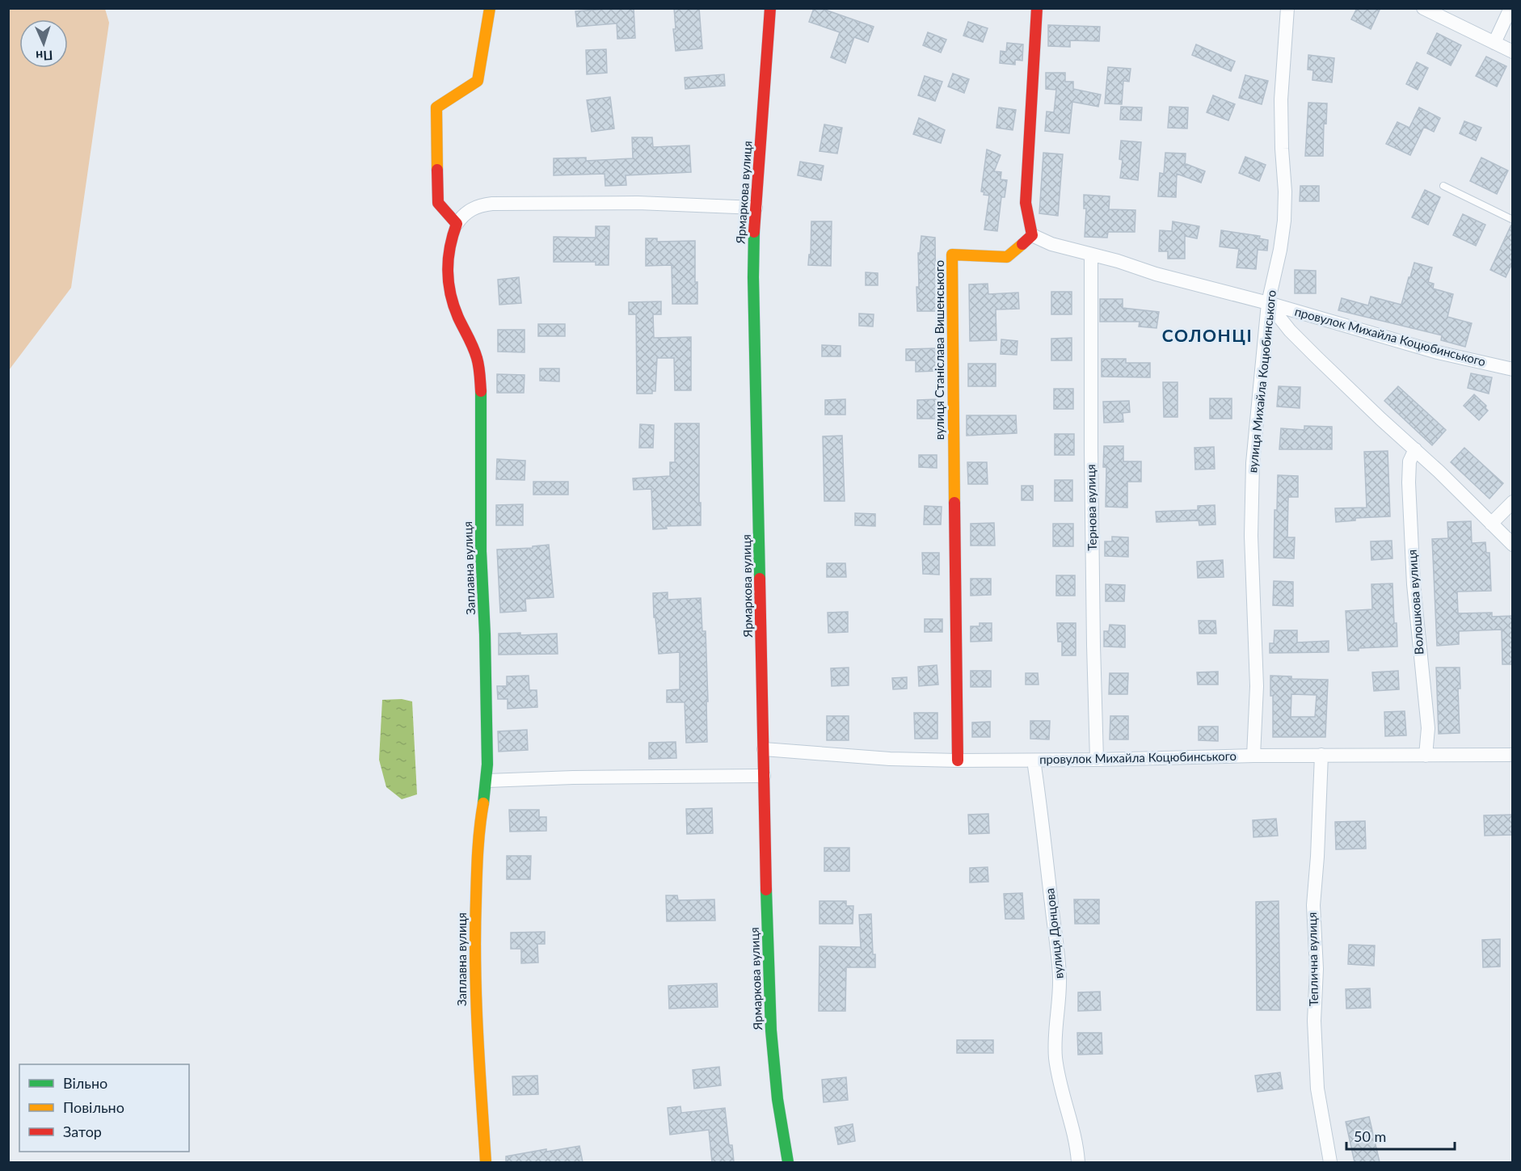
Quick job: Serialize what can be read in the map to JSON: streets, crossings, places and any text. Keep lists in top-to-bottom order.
{
  "streets": {
    "street": [
      "Ярмаркова вулиця",
      "провулок Михайла Коцюбинського",
      "вулиця Станіслава Вишенського",
      "вулиця Михайла Коцюбинського",
      "Тернова вулиця",
      "Заплавна вулиця",
      "Волошкова вулиця",
      "вулиця Донцова",
      "Теплична вулиця"
    ]
  },
  "crossings": [
    ["Ярмаркова вулиця", "провулок Михайла Коцюбинського"],
    ["провулок Михайла Коцюбинського", "вулиця Станіслава Вишенського"],
    ["провулок Михайла Коцюбинського", "вулиця Михайла Коцюбинського"],
    ["провулок Михайла Коцюбинського", "Тернова вулиця"],
    ["провулок Михайла Коцюбинського", "Волошкова вулиця"],
    ["провулок Михайла Коцюбинського", "вулиця Донцова"],
    ["провулок Михайла Коцюбинського", "Теплична вулиця"]
  ],
  "districts": ["СОЛОНЦІ"],
  "legend": ["Вільно", "Повільно", "Затор"],
  "scale_bar": "50 m",
  "north": "bottom"
}
